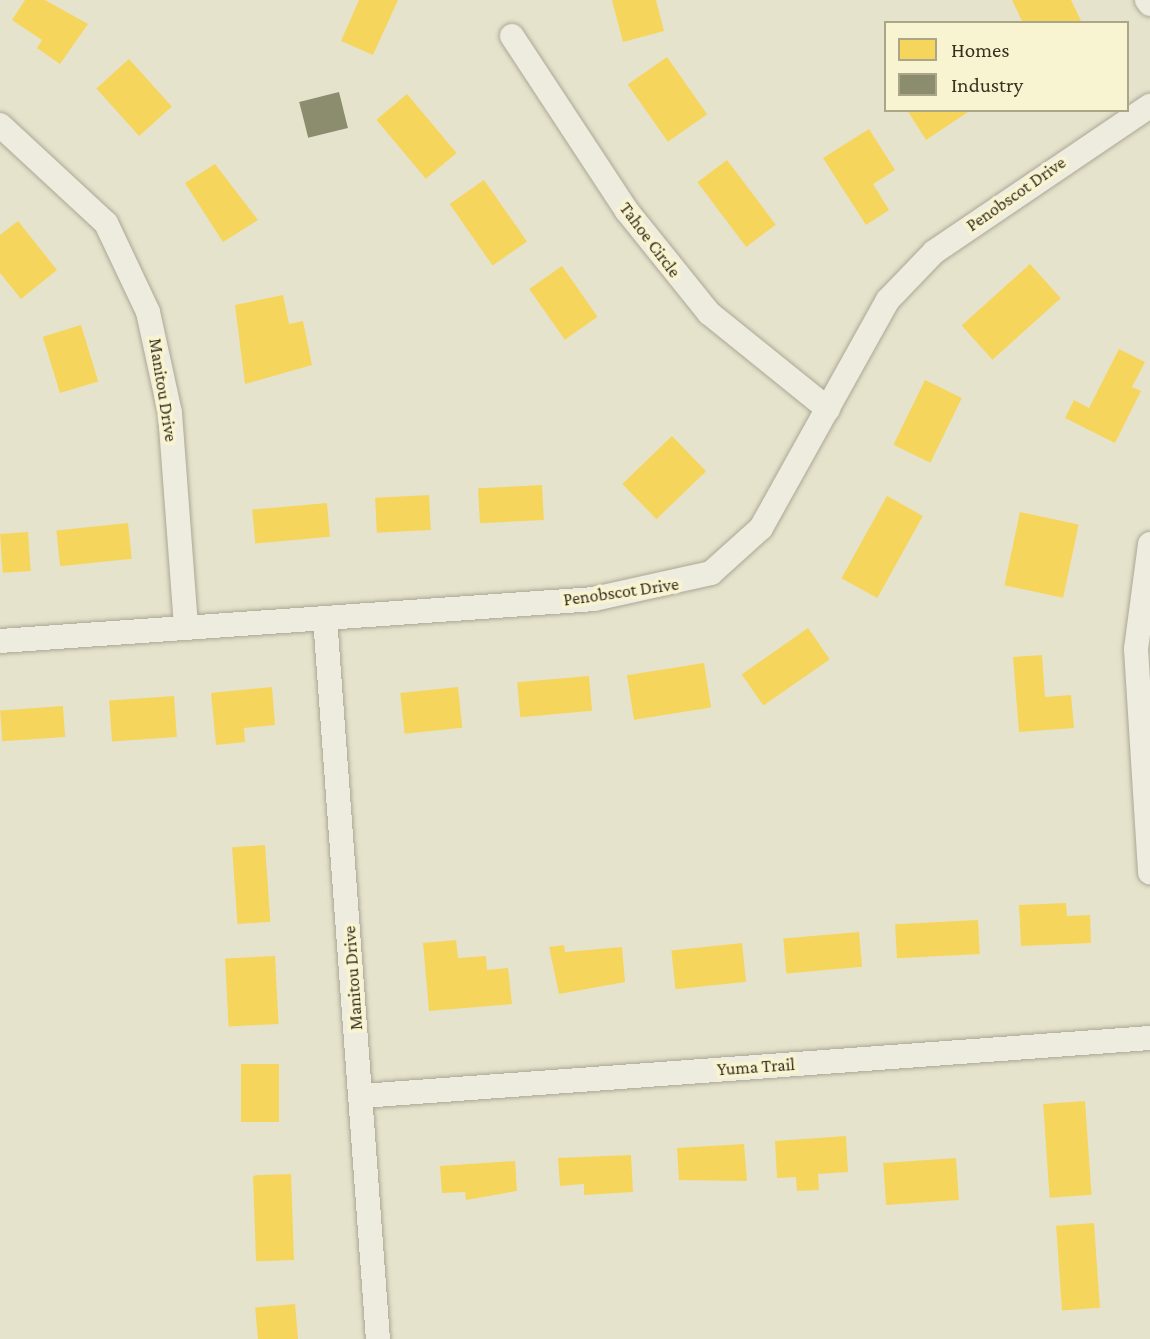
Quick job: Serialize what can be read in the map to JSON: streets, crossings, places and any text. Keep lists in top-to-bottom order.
{
  "streets": {
    "street": [
      "Penobscot Drive",
      "Tahoe Circle",
      "Manitou Drive",
      "Yuma Trail"
    ]
  },
  "crossings": [
    ["Penobscot Drive", "Tahoe Circle"],
    ["Penobscot Drive", "Manitou Drive"],
    ["Manitou Drive", "Yuma Trail"]
  ],
  "legend": ["Homes", "Industry"]
}
